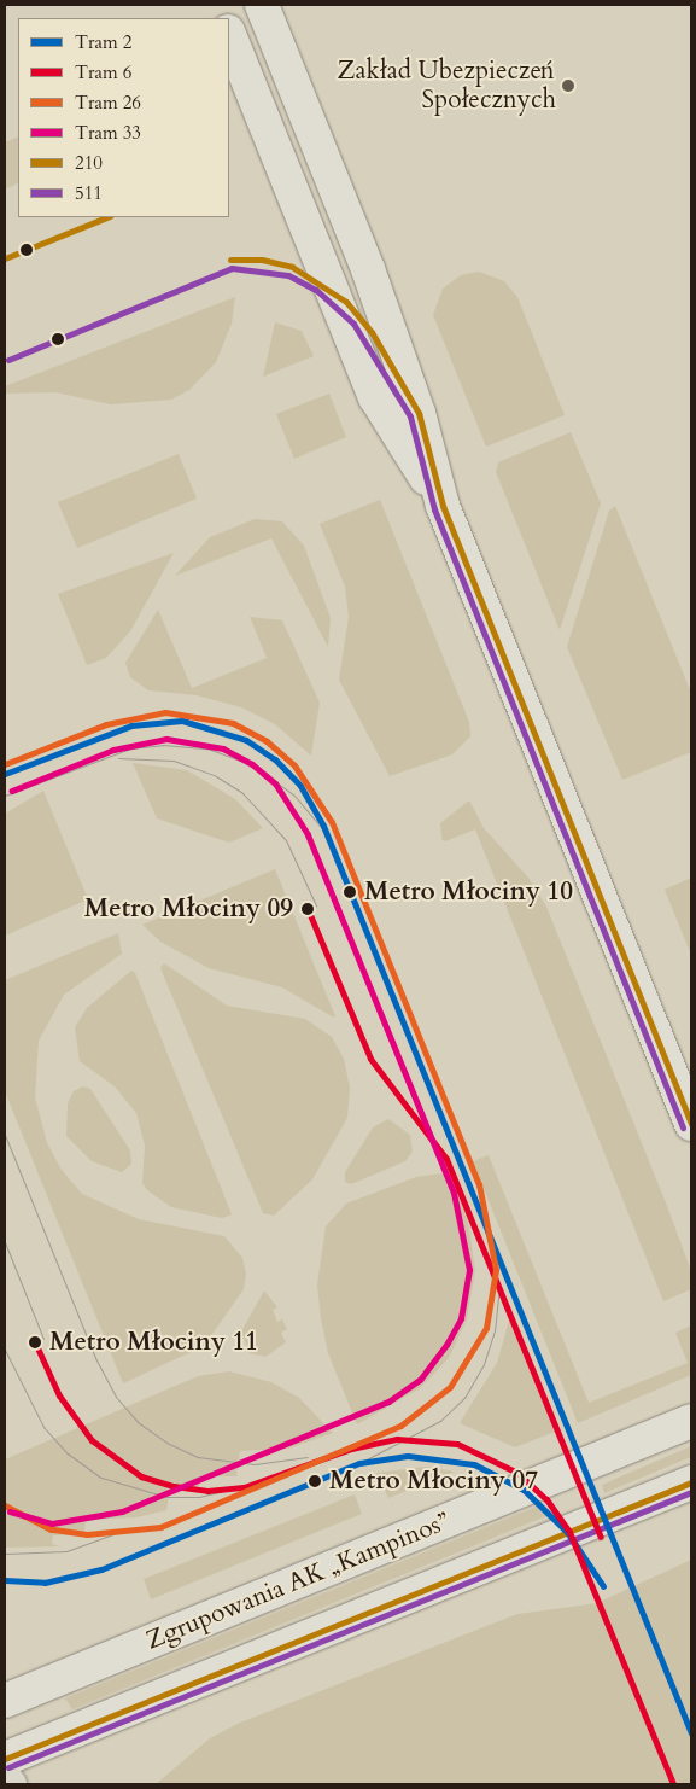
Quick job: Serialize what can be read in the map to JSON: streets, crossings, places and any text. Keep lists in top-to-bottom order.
{
  "streets": {
    "street": ["Zgrupowania AK „Kampinos”"]
  },
  "places": [
    "Zakład Ubezpieczeń Społecznych",
    "Metro Młociny 10",
    "Metro Młociny 09",
    "Metro Młociny 11",
    "Metro Młociny 07"
  ],
  "lines": [
    "transit line 210",
    "transit line 511",
    "tram line 26",
    "tram line 2",
    "tram line 33",
    "tram line 6"
  ],
  "legend": [
    "Tram 2",
    "Tram 6",
    "Tram 26",
    "Tram 33",
    "210",
    "511"
  ]
}
